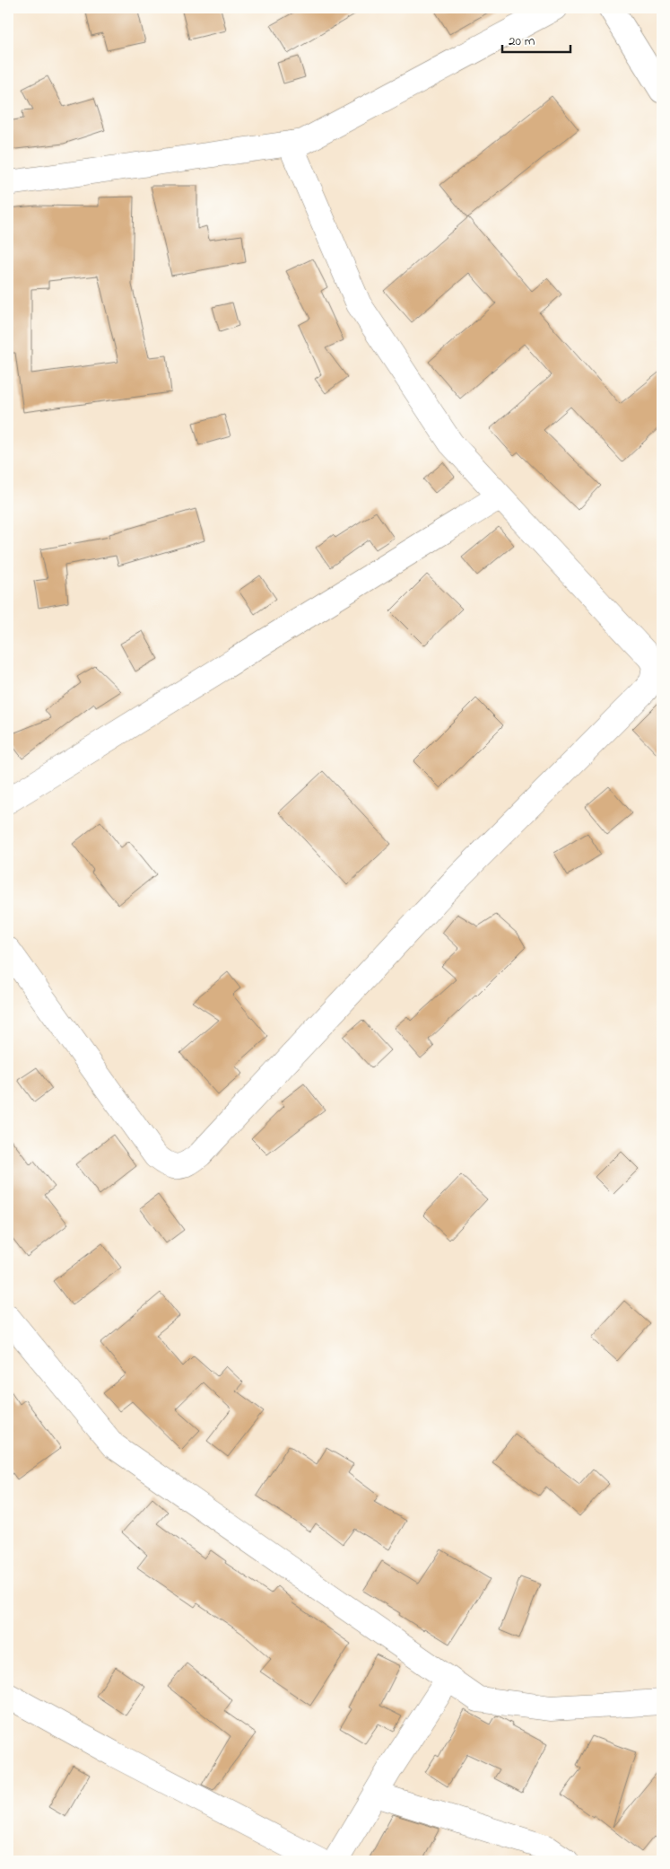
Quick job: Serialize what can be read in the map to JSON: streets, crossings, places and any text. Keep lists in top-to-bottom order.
{
  "scale_bar": "20 m"
}
